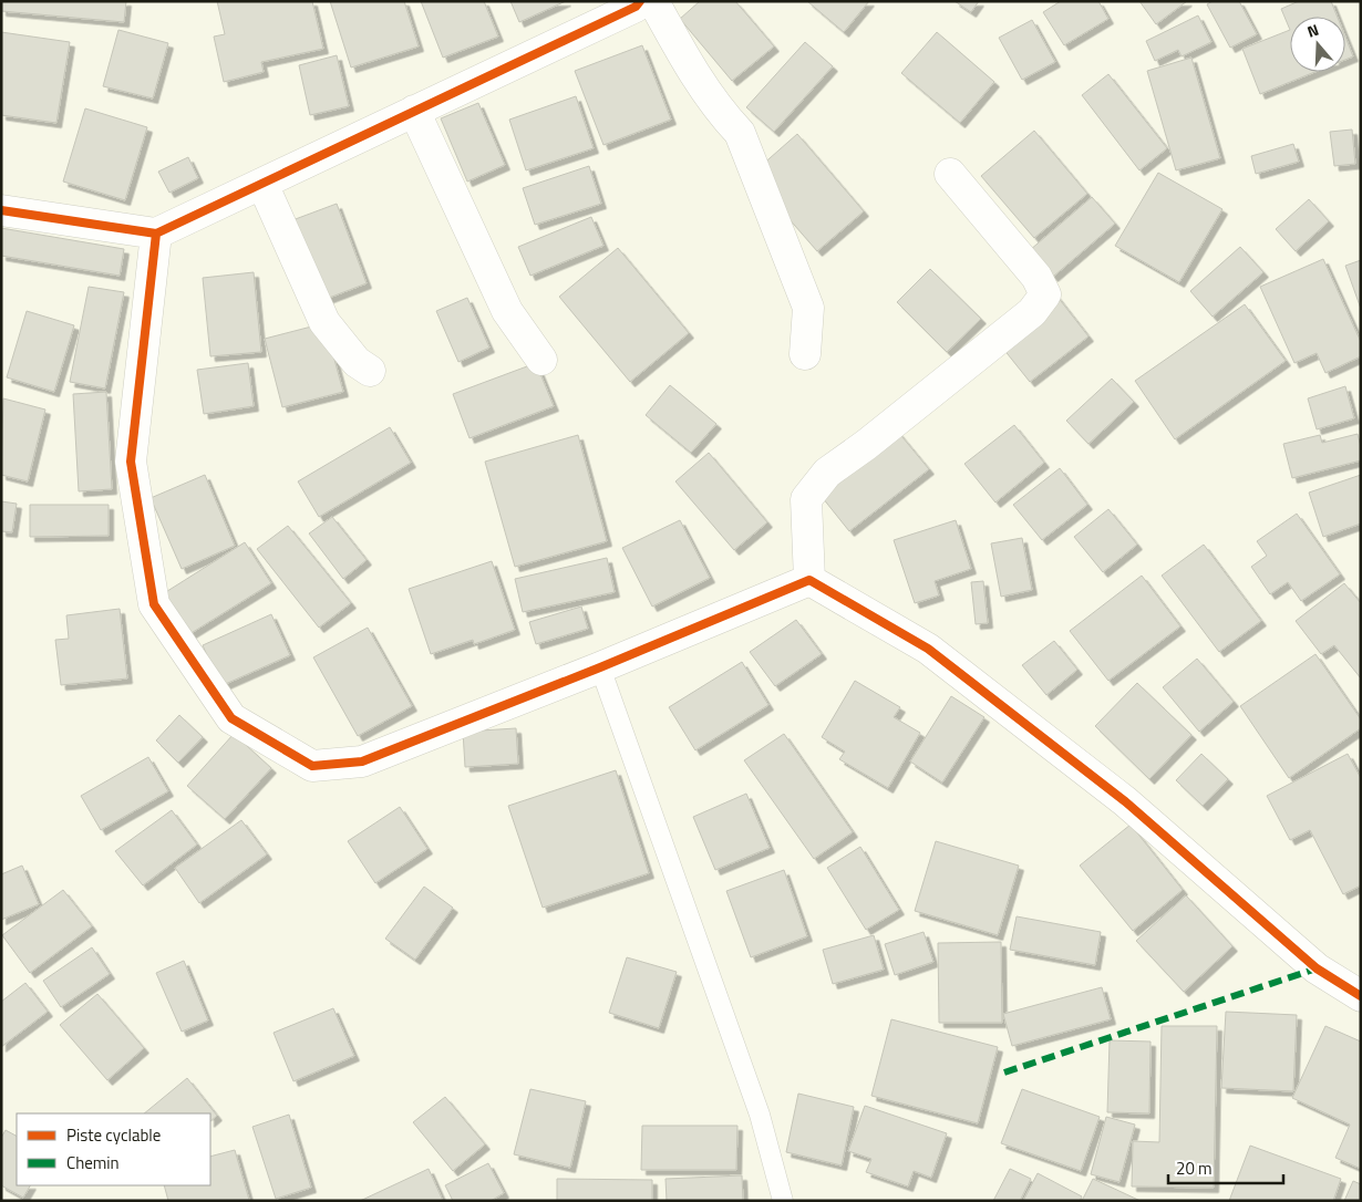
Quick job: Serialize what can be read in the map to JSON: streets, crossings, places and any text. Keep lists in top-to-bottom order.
{
  "legend": ["Piste cyclable", "Chemin"],
  "scale_bar": "20 m",
  "north": "top"
}
